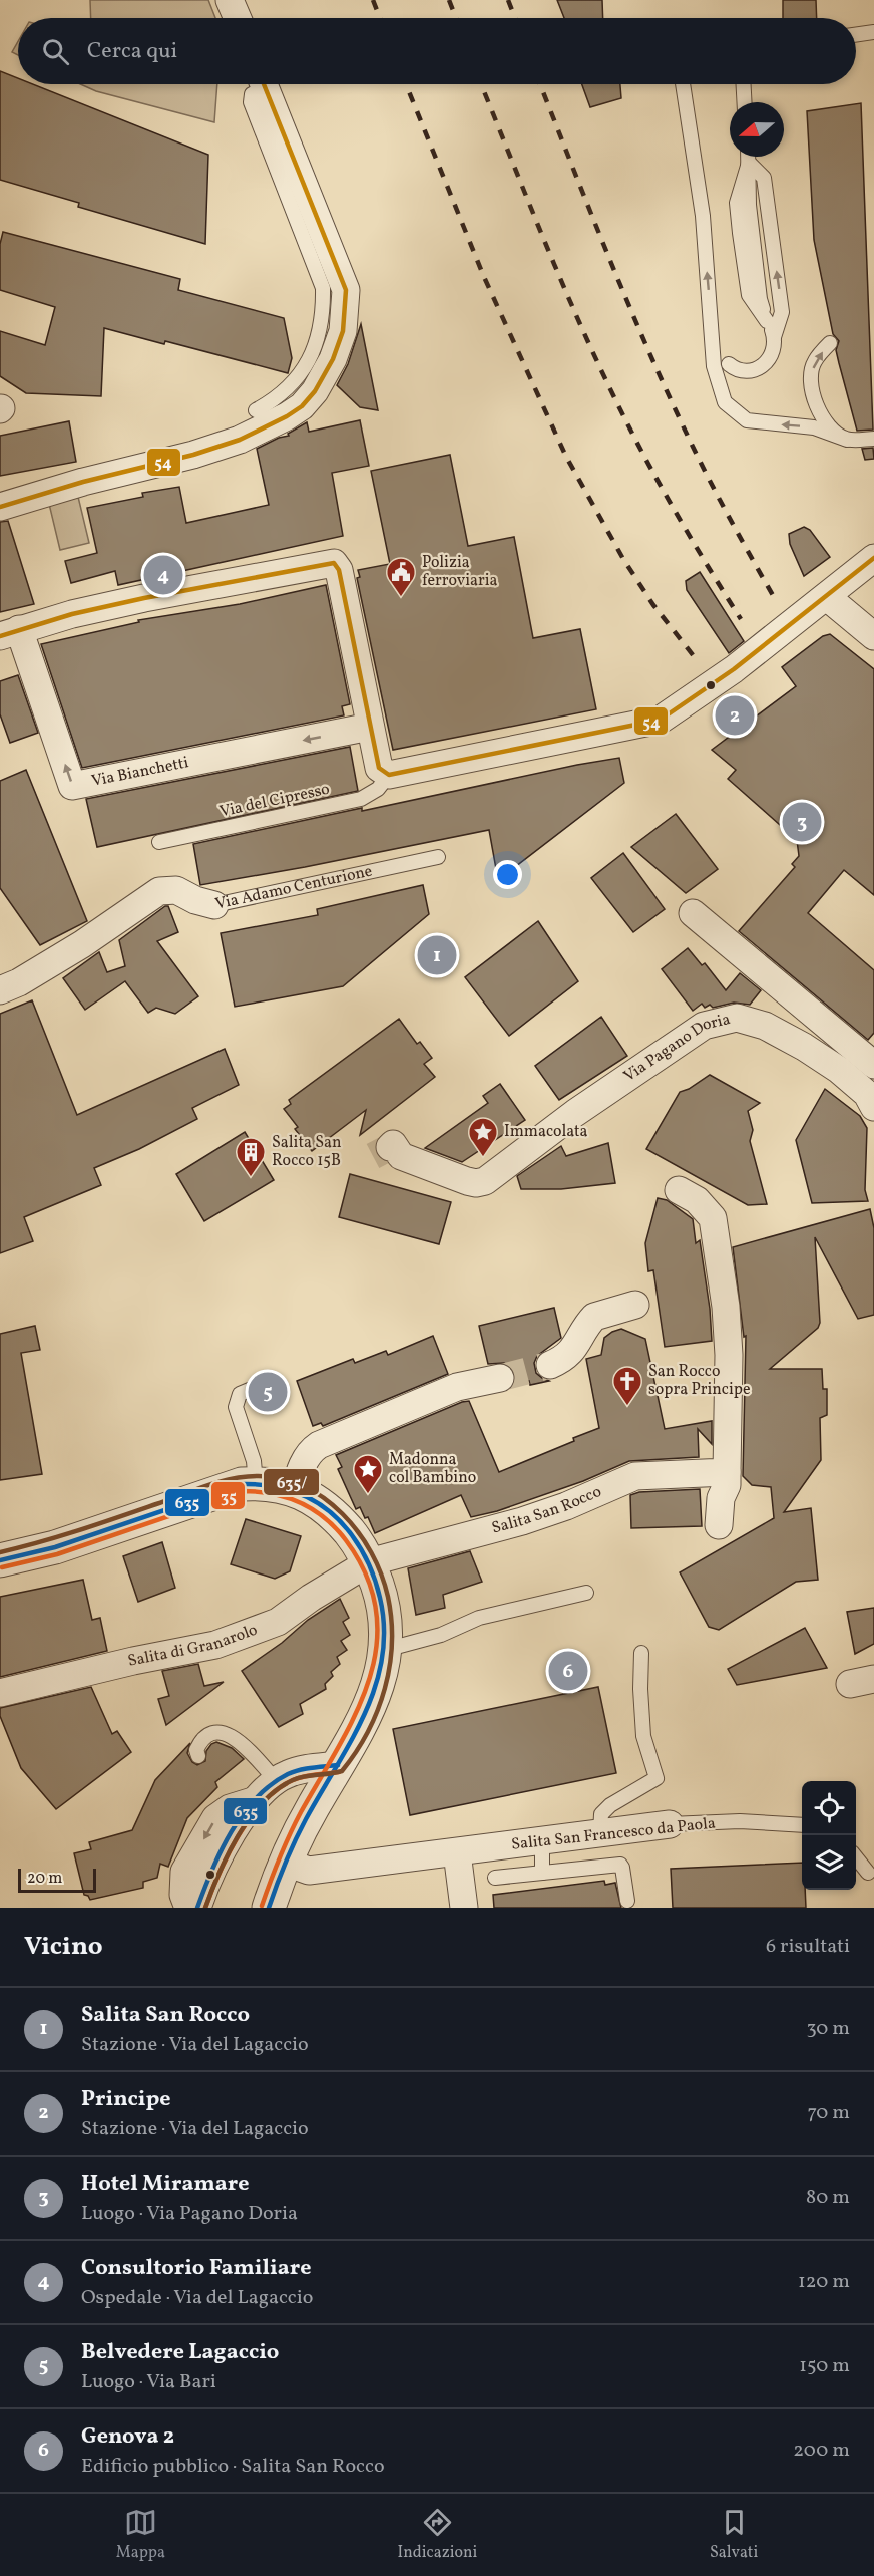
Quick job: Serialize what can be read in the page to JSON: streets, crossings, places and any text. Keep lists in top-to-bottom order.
{
  "streets": {
    "street": [
      "Via Bianchetti",
      "Via Adamo Centurione",
      "Via Pagano Doria",
      "Salita San Rocco",
      "Salita di Granarolo",
      "Salita San Francesco da Paola"
    ],
    "lane": ["Via del Cipresso"]
  },
  "crossings": [
    ["Salita San Rocco", "Salita di Granarolo"]
  ],
  "places": {
    "public building": ["Polizia ferroviaria"],
    "place": ["Immacolata", "Madonna col Bambino"],
    "building": ["Salita San Rocco 15B"],
    "church": ["San Rocco sopra Principe"]
  },
  "lines": [
    "transit line 54",
    "transit line 635/",
    "transit line 635",
    "transit line 35"
  ],
  "scale_bar": "20 m",
  "north": "left",
  "page": {
    "search": "Cerca qui",
    "pins": [
      "4",
      "2",
      "3",
      "1",
      "5",
      "6"
    ],
    "scale": "20 m",
    "heading": ["Vicino", "6 risultati"],
    "list": [
      {
        "mark": "1",
        "name": "Salita San Rocco",
        "note": "Stazione · Via del Lagaccio",
        "value": "30 m"
      },
      {
        "mark": "2",
        "name": "Principe",
        "note": "Stazione · Via del Lagaccio",
        "value": "70 m"
      },
      {
        "mark": "3",
        "name": "Hotel Miramare",
        "note": "Luogo · Via Pagano Doria",
        "value": "80 m"
      },
      {
        "mark": "4",
        "name": "Consultorio Familiare",
        "note": "Ospedale · Via del Lagaccio",
        "value": "120 m"
      },
      {
        "mark": "5",
        "name": "Belvedere Lagaccio",
        "note": "Luogo · Via Bari",
        "value": "150 m"
      },
      {
        "mark": "6",
        "name": "Genova 2",
        "note": "Edificio pubblico · Salita San Rocco",
        "value": "200 m"
      }
    ],
    "nav": ["Mappa", "Indicazioni", "Salvati"]
  }
}
